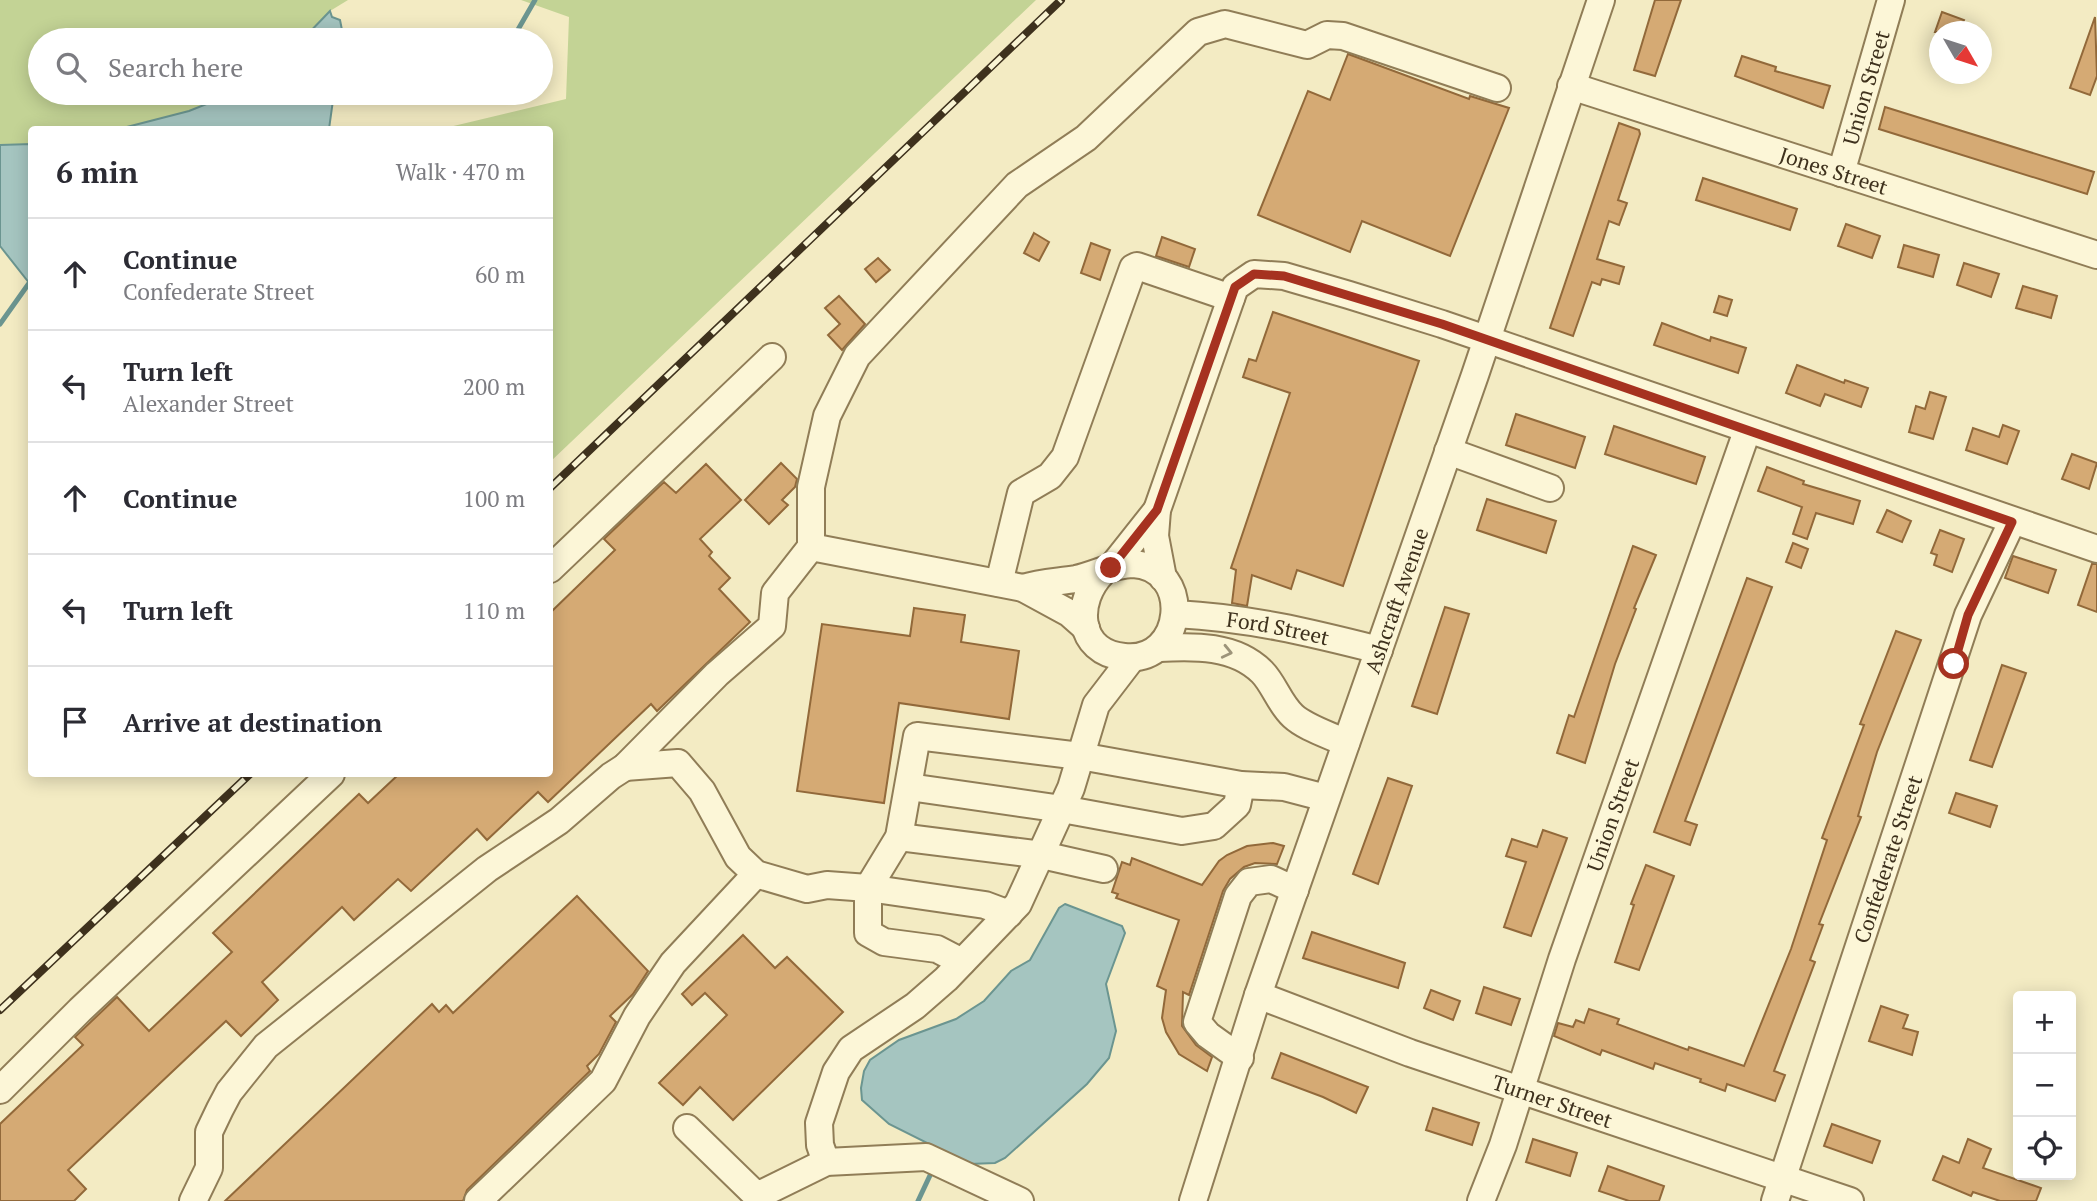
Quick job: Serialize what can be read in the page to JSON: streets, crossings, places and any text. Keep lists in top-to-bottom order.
{
  "streets": {
    "street": [
      "Union Street",
      "Jones Street",
      "Ashcraft Avenue",
      "Ford Street",
      "Confederate Street",
      "Turner Street"
    ]
  },
  "crossings": [
    ["Union Street", "Jones Street"],
    ["Union Street", "Turner Street"],
    ["Jones Street", "Ashcraft Avenue"],
    ["Ashcraft Avenue", "Ford Street"],
    ["Ashcraft Avenue", "Turner Street"],
    ["Confederate Street", "Turner Street"]
  ],
  "north": "bottom right",
  "page": {
    "search": "Search here",
    "heading": ["6 min", "Walk · 470 m"],
    "list": [
      ["Continue", "Confederate Street", "60 m"],
      ["Turn left", "Alexander Street", "200 m"],
      ["Continue", "100 m"],
      ["Turn left", "110 m"],
      "Arrive at destination"
    ],
    "map_buttons": ["+", "−"]
  }
}
